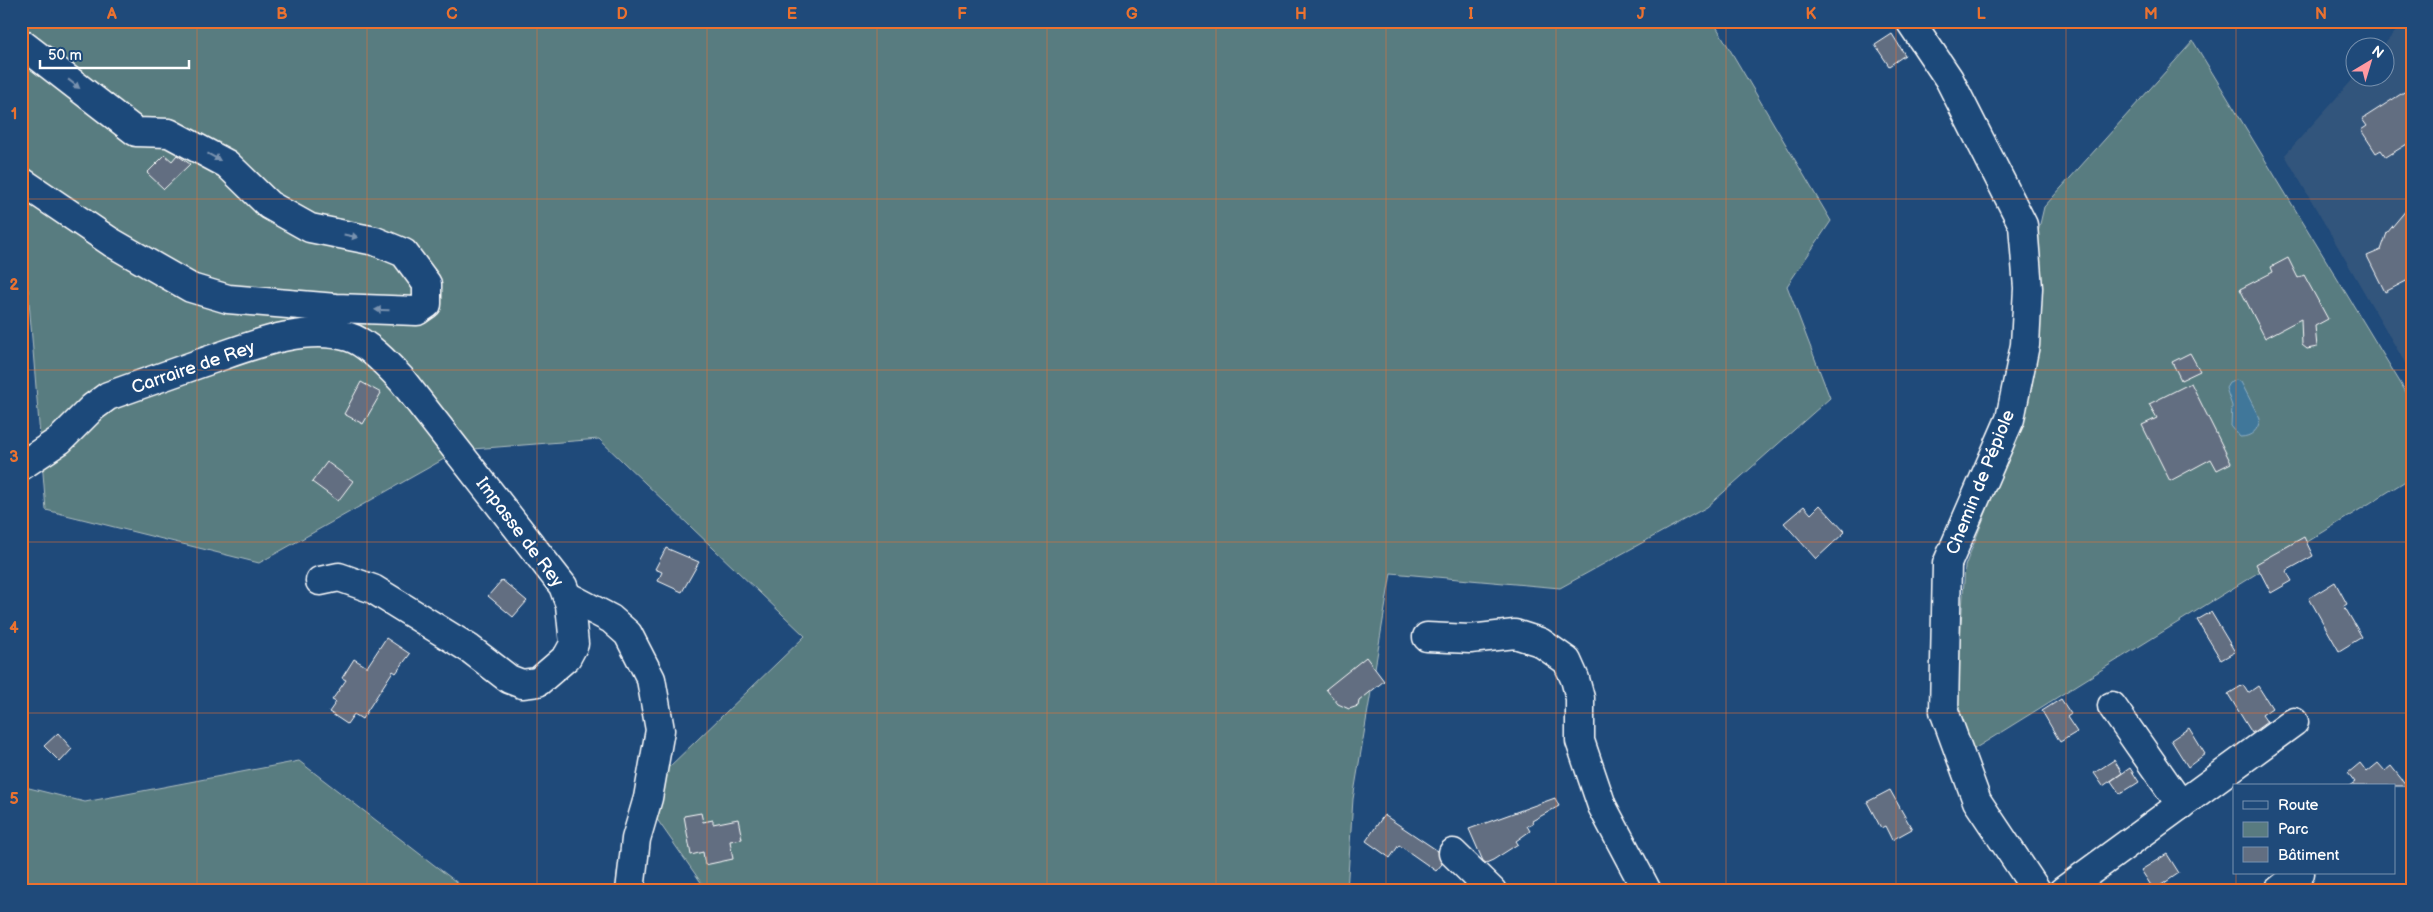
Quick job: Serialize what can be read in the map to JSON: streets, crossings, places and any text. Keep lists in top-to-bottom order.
{
  "streets": {
    "street": ["Carraire de Rey", "Chemin de Pépiole", "Impasse de Rey"]
  },
  "crossings": [
    ["Carraire de Rey", "Impasse de Rey"]
  ],
  "legend": ["Route", "Parc", "Bâtiment"],
  "scale_bar": "50 m",
  "north": "top right",
  "grid": {
    "columns": [
      "A",
      "B",
      "C",
      "D",
      "E",
      "F",
      "G",
      "H",
      "I",
      "J",
      "K",
      "L",
      "M",
      "N"
    ],
    "rows": [
      "1",
      "2",
      "3",
      "4",
      "5"
    ]
  }
}
